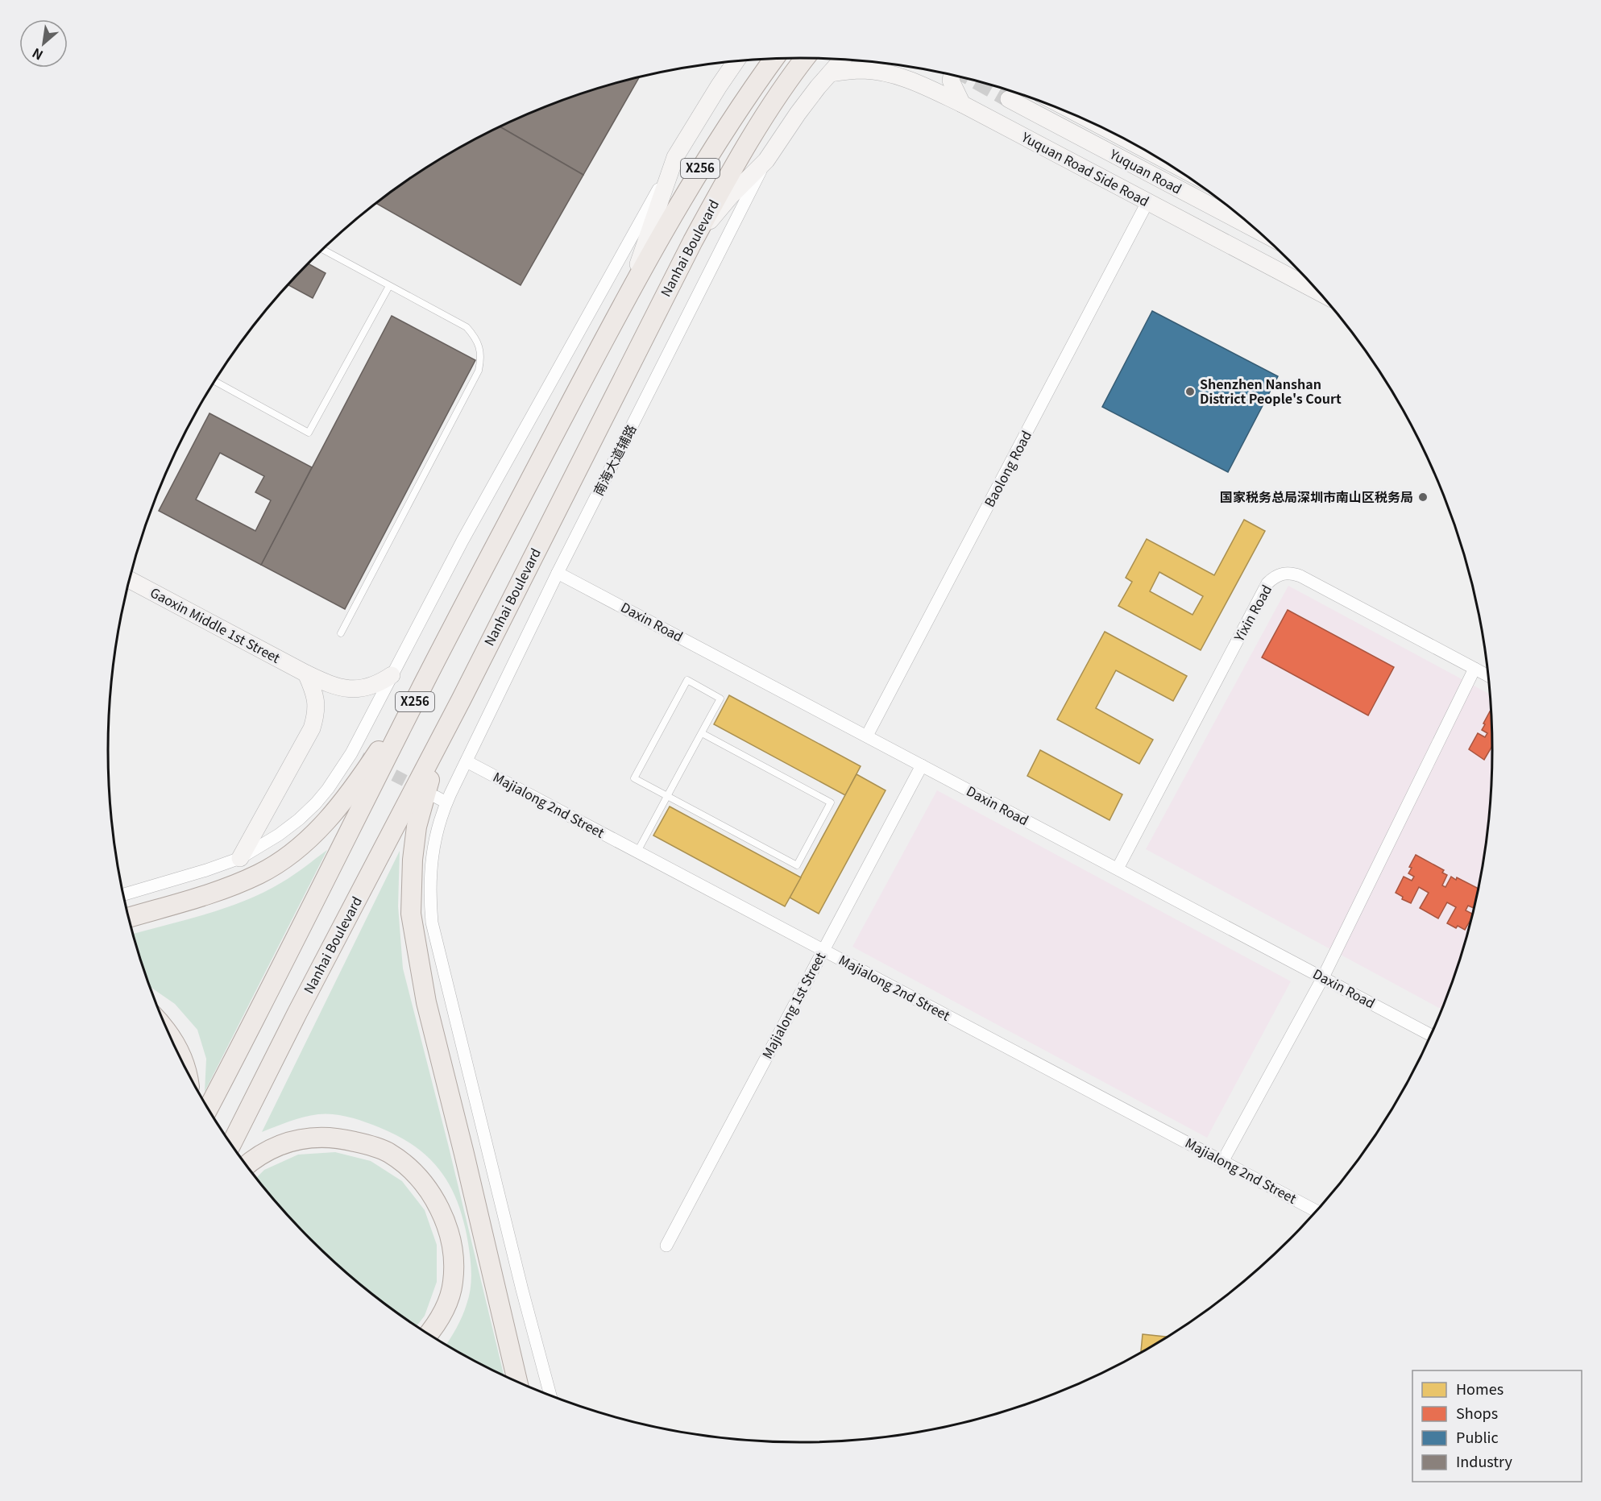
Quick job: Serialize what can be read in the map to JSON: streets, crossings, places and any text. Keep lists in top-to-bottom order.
{
  "streets": {
    "main road": ["X256", "Nanhai Boulevard"],
    "street": [
      "Yuquan Road Side Road",
      "Yuquan Road",
      "南海大道辅路",
      "Baolong Road",
      "Yixin Road",
      "Daxin Road",
      "Gaoxin Middle 1st Street",
      "Majialong 2nd Street",
      "Majialong 1st Street"
    ]
  },
  "crossings": [
    ["Yuquan Road Side Road", "Baolong Road"],
    ["南海大道辅路", "Daxin Road"],
    ["南海大道辅路", "Majialong 2nd Street"],
    ["Baolong Road", "Daxin Road"],
    ["Yixin Road", "Daxin Road"],
    ["Daxin Road", "Majialong 1st Street"],
    ["Majialong 2nd Street", "Majialong 1st Street"]
  ],
  "places": ["Shenzhen Nanshan District People's Court", "国家税务总局深圳市南山区税务局"],
  "legend": [
    "Homes",
    "Shops",
    "Public",
    "Industry"
  ],
  "north": "bottom left"
}
